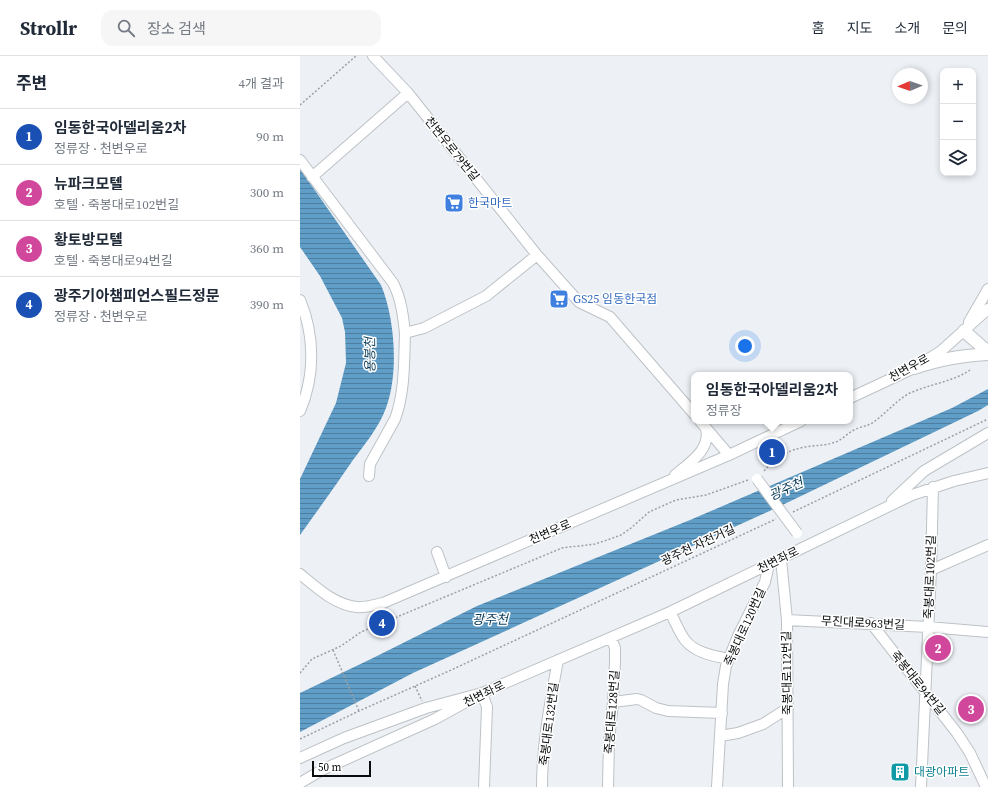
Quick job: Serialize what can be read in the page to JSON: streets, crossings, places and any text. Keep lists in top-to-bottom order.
{
  "streets": {
    "street": [
      "천변우로79번길",
      "천변우로",
      "천변좌로",
      "죽봉대로102번길",
      "무진대로963번길",
      "죽봉대로120번길",
      "죽봉대로112번길",
      "죽봉대로94번길",
      "죽봉대로128번길",
      "죽봉대로132번길"
    ],
    "path": ["광주천 자전거길"]
  },
  "crossings": [
    ["천변좌로", "죽봉대로102번길"],
    ["천변좌로", "죽봉대로120번길"],
    ["천변좌로", "죽봉대로112번길"],
    ["천변좌로", "죽봉대로128번길"],
    ["천변좌로", "죽봉대로132번길"],
    ["죽봉대로102번길", "무진대로963번길"],
    ["죽봉대로102번길", "죽봉대로94번길"],
    ["무진대로963번길", "죽봉대로112번길"],
    ["무진대로963번길", "죽봉대로94번길"]
  ],
  "water": ["용봉천", "광주천"],
  "places": {
    "supermarket": ["한국마트", "GS25 임동한국점"],
    "building": ["대광아파트"]
  },
  "scale_bar": "50 m",
  "north": "left",
  "page": {
    "header": "Strollr",
    "search": "장소 검색",
    "nav": [
      "홈",
      "지도",
      "소개",
      "문의"
    ],
    "heading": ["주변", "4개 결과"],
    "map_buttons": ["+", "−"],
    "list": [
      {
        "mark": "1",
        "name": "임동한국아델리움2차",
        "note": "정류장 · 천변우로",
        "value": "90 m"
      },
      {
        "mark": "2",
        "name": "뉴파크모텔",
        "note": "호텔 · 죽봉대로102번길",
        "value": "300 m"
      },
      {
        "mark": "3",
        "name": "황토방모텔",
        "note": "호텔 · 죽봉대로94번길",
        "value": "360 m"
      },
      {
        "mark": "4",
        "name": "광주기아챔피언스필드정문",
        "note": "정류장 · 천변우로",
        "value": "390 m"
      }
    ],
    "popup": ["임동한국아델리움2차", "정류장"],
    "pins": [
      "1",
      "4",
      "2",
      "3"
    ],
    "scale": "50 m"
  }
}
